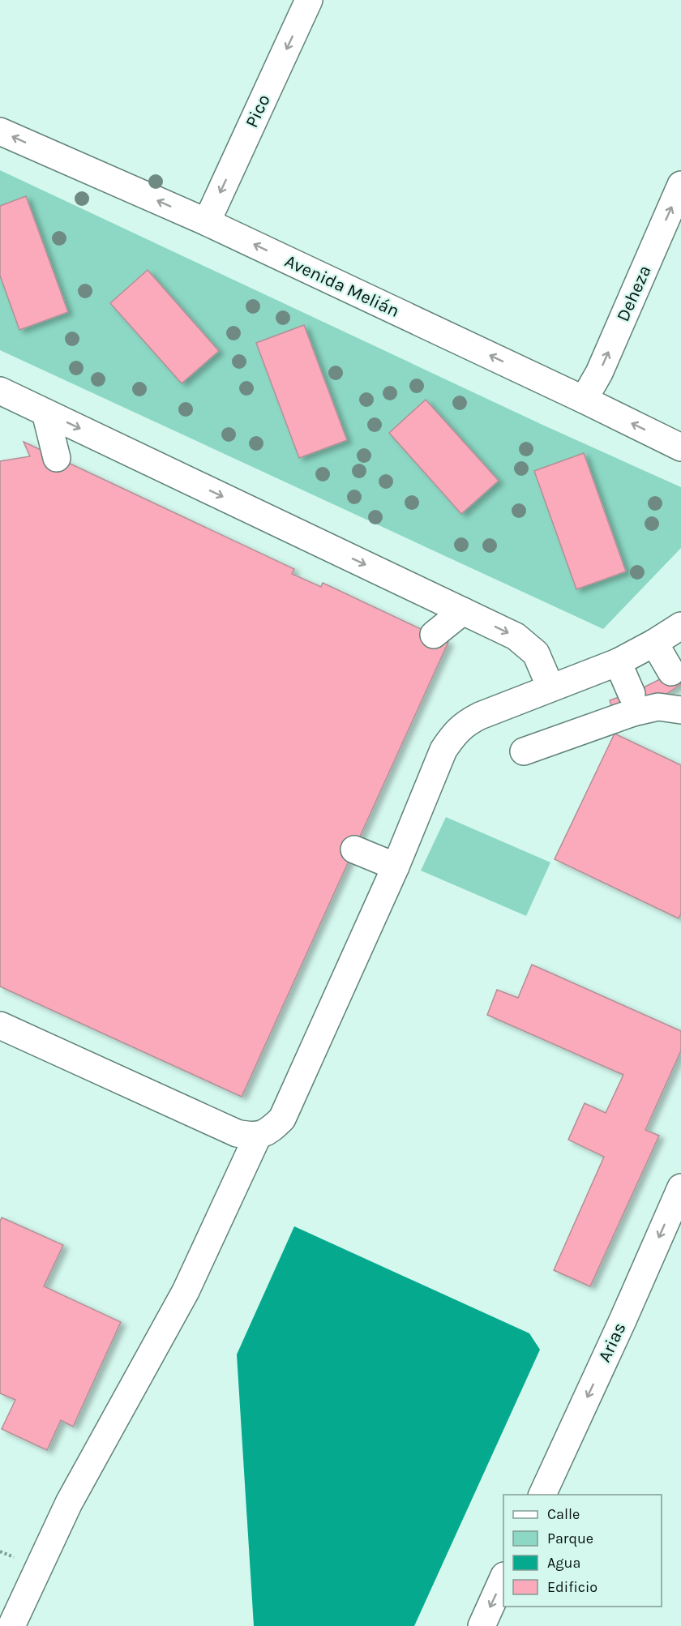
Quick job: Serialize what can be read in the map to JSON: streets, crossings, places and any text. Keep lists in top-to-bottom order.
{
  "streets": {
    "street": [
      "Pico",
      "Avenida Melián",
      "Deheza",
      "Arias"
    ]
  },
  "crossings": [
    ["Pico", "Avenida Melián"],
    ["Avenida Melián", "Deheza"]
  ],
  "one_way": [
    "Pico",
    "Avenida Melián",
    "Deheza",
    "Arias"
  ],
  "legend": [
    "Calle",
    "Parque",
    "Agua",
    "Edificio"
  ]
}
